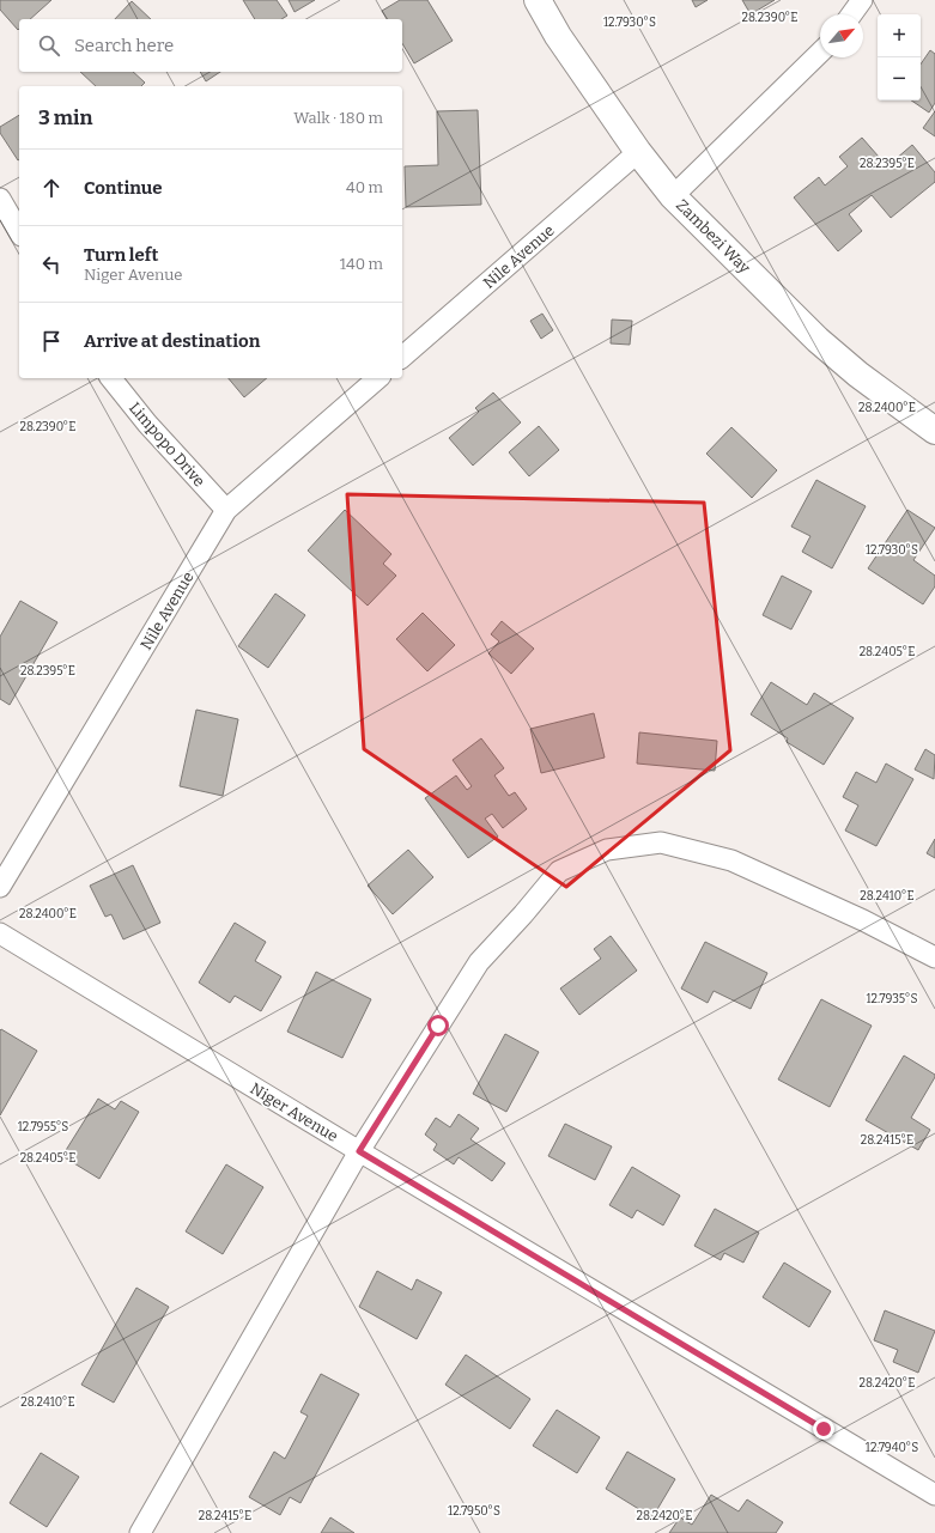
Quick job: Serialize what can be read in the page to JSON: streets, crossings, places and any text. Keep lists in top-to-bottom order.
{
  "streets": {
    "main road": ["Zambezi Way"],
    "street": ["Nile Avenue", "Limpopo Drive", "Niger Avenue"]
  },
  "crossings": [
    ["Zambezi Way", "Nile Avenue"],
    ["Nile Avenue", "Limpopo Drive"]
  ],
  "north": "top right",
  "page": {
    "map_buttons": ["+", "−"],
    "search": "Search here",
    "heading": ["3 min", "Walk · 180 m"],
    "list": [
      ["Continue", "40 m"],
      ["Turn left", "Niger Avenue", "140 m"],
      "Arrive at destination"
    ]
  },
  "coordinates": [
    "28.2390°E",
    "12.7930°S",
    "28.2395°E",
    "28.2400°E",
    "28.2405°E",
    "28.2410°E",
    "12.7935°S",
    "12.7955°S",
    "28.2415°E",
    "28.2420°E",
    "12.7940°S",
    "12.7950°S"
  ]
}
